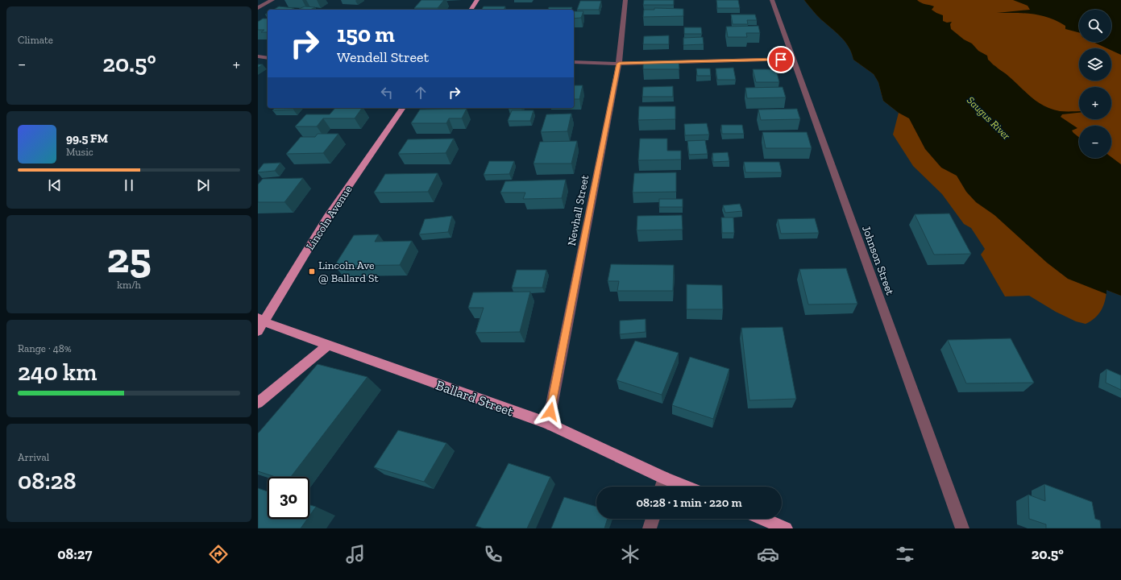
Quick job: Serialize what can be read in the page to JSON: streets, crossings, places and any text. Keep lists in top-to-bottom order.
{
  "streets": {
    "main road": ["Lincoln Avenue", "Ballard Street"],
    "street": ["Newhall Street", "Johnson Street"]
  },
  "crossings": [
    ["Newhall Street", "Ballard Street"],
    ["Lincoln Avenue", "Ballard Street"]
  ],
  "water": ["Saugus River"],
  "places": {
    "transit": ["Lincoln Ave @ Ballard St"]
  },
  "page": {
    "tile": [
      "Climate",
      ["25", "km/h"],
      ["Range · 48%", "240 km"],
      ["Arrival", "08:28"]
    ],
    "map_buttons": ["+", "−"],
    "turn": ["150 m", "Wendell Street"],
    "heat": ["−", "20.5°", "+"],
    "song": ["99.5 FM", "Music"],
    "limit": "30",
    "trip": "08:28 · 1 min · 220 m",
    "tabs": ["08:27", "20.5°"]
  }
}
